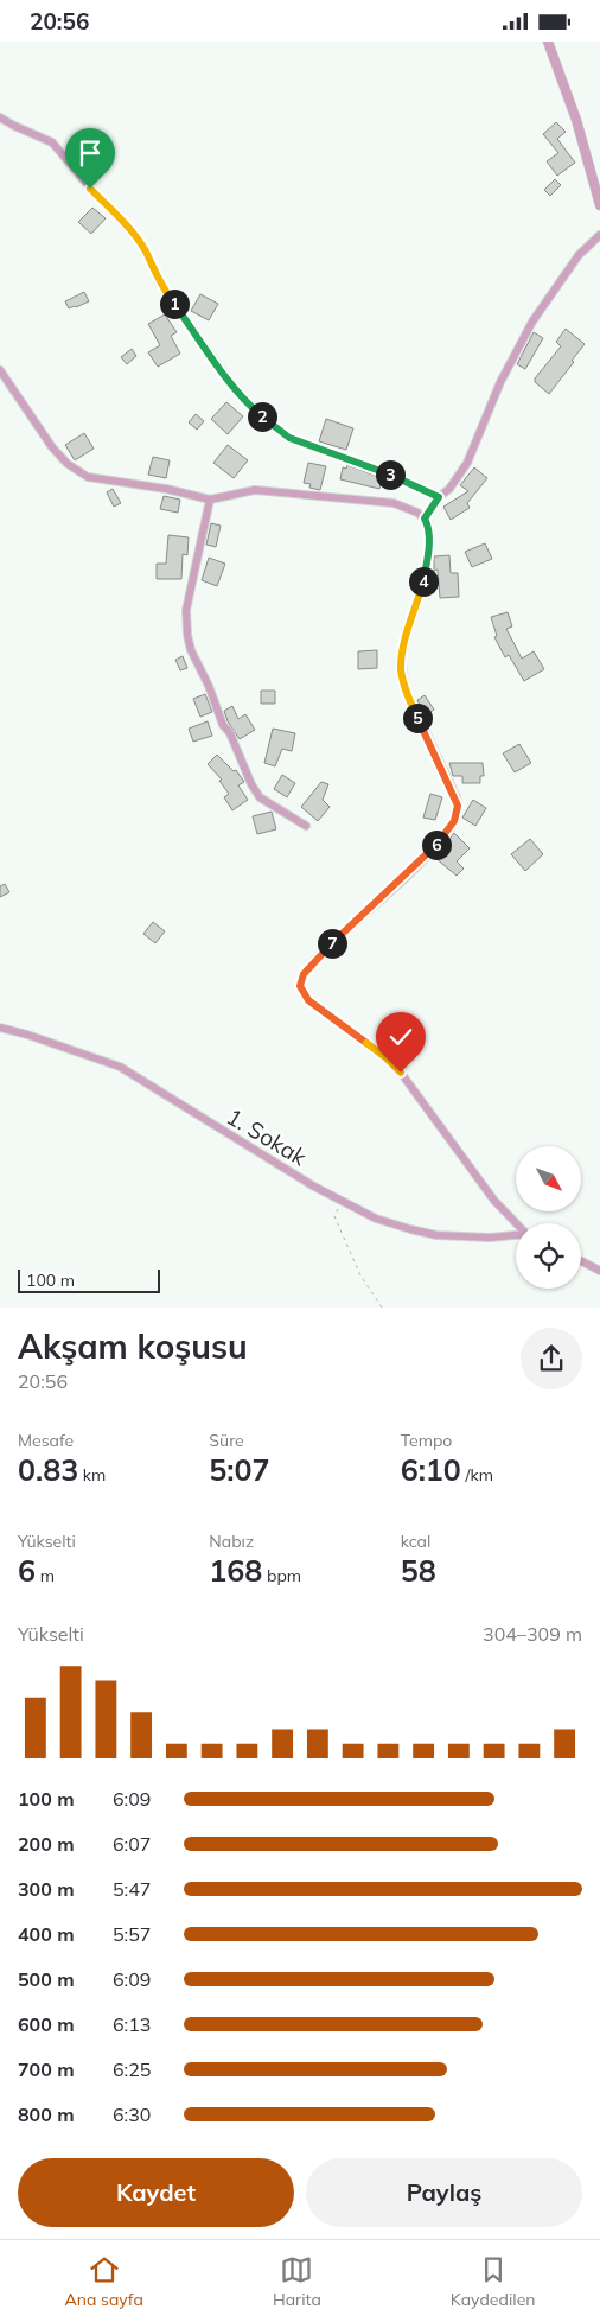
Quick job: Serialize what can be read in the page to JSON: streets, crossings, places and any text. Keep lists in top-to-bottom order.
{
  "streets": {
    "street": ["1. Sokak"]
  },
  "scale_bar": "100 m",
  "north": "bottom right",
  "page": {
    "status": "20:56",
    "pins": [
      "1",
      "2",
      "3",
      "4",
      "5",
      "6",
      "7"
    ],
    "scale": "100 m",
    "heading": ["Akşam koşusu", "20:56"],
    "stats": [
      ["Mesafe", "0.83 km"],
      ["Süre", "5:07"],
      ["Tempo", "6:10 /km"],
      ["Yükselti", "6 m"],
      ["Nabız", "168 bpm"],
      ["kcal", "58"]
    ],
    "chart": ["Yükselti", "304–309 m"],
    "list": [
      {
        "name": "100 m",
        "note": "6:09"
      },
      {
        "name": "200 m",
        "note": "6:07"
      },
      {
        "name": "300 m",
        "note": "5:47"
      },
      {
        "name": "400 m",
        "note": "5:57"
      },
      {
        "name": "500 m",
        "note": "6:09"
      },
      {
        "name": "600 m",
        "note": "6:13"
      },
      {
        "name": "700 m",
        "note": "6:25"
      },
      {
        "name": "800 m",
        "note": "6:30"
      }
    ],
    "buttons": ["Kaydet", "Paylaş"],
    "tabs": ["Ana sayfa", "Harita", "Kaydedilen"]
  }
}
